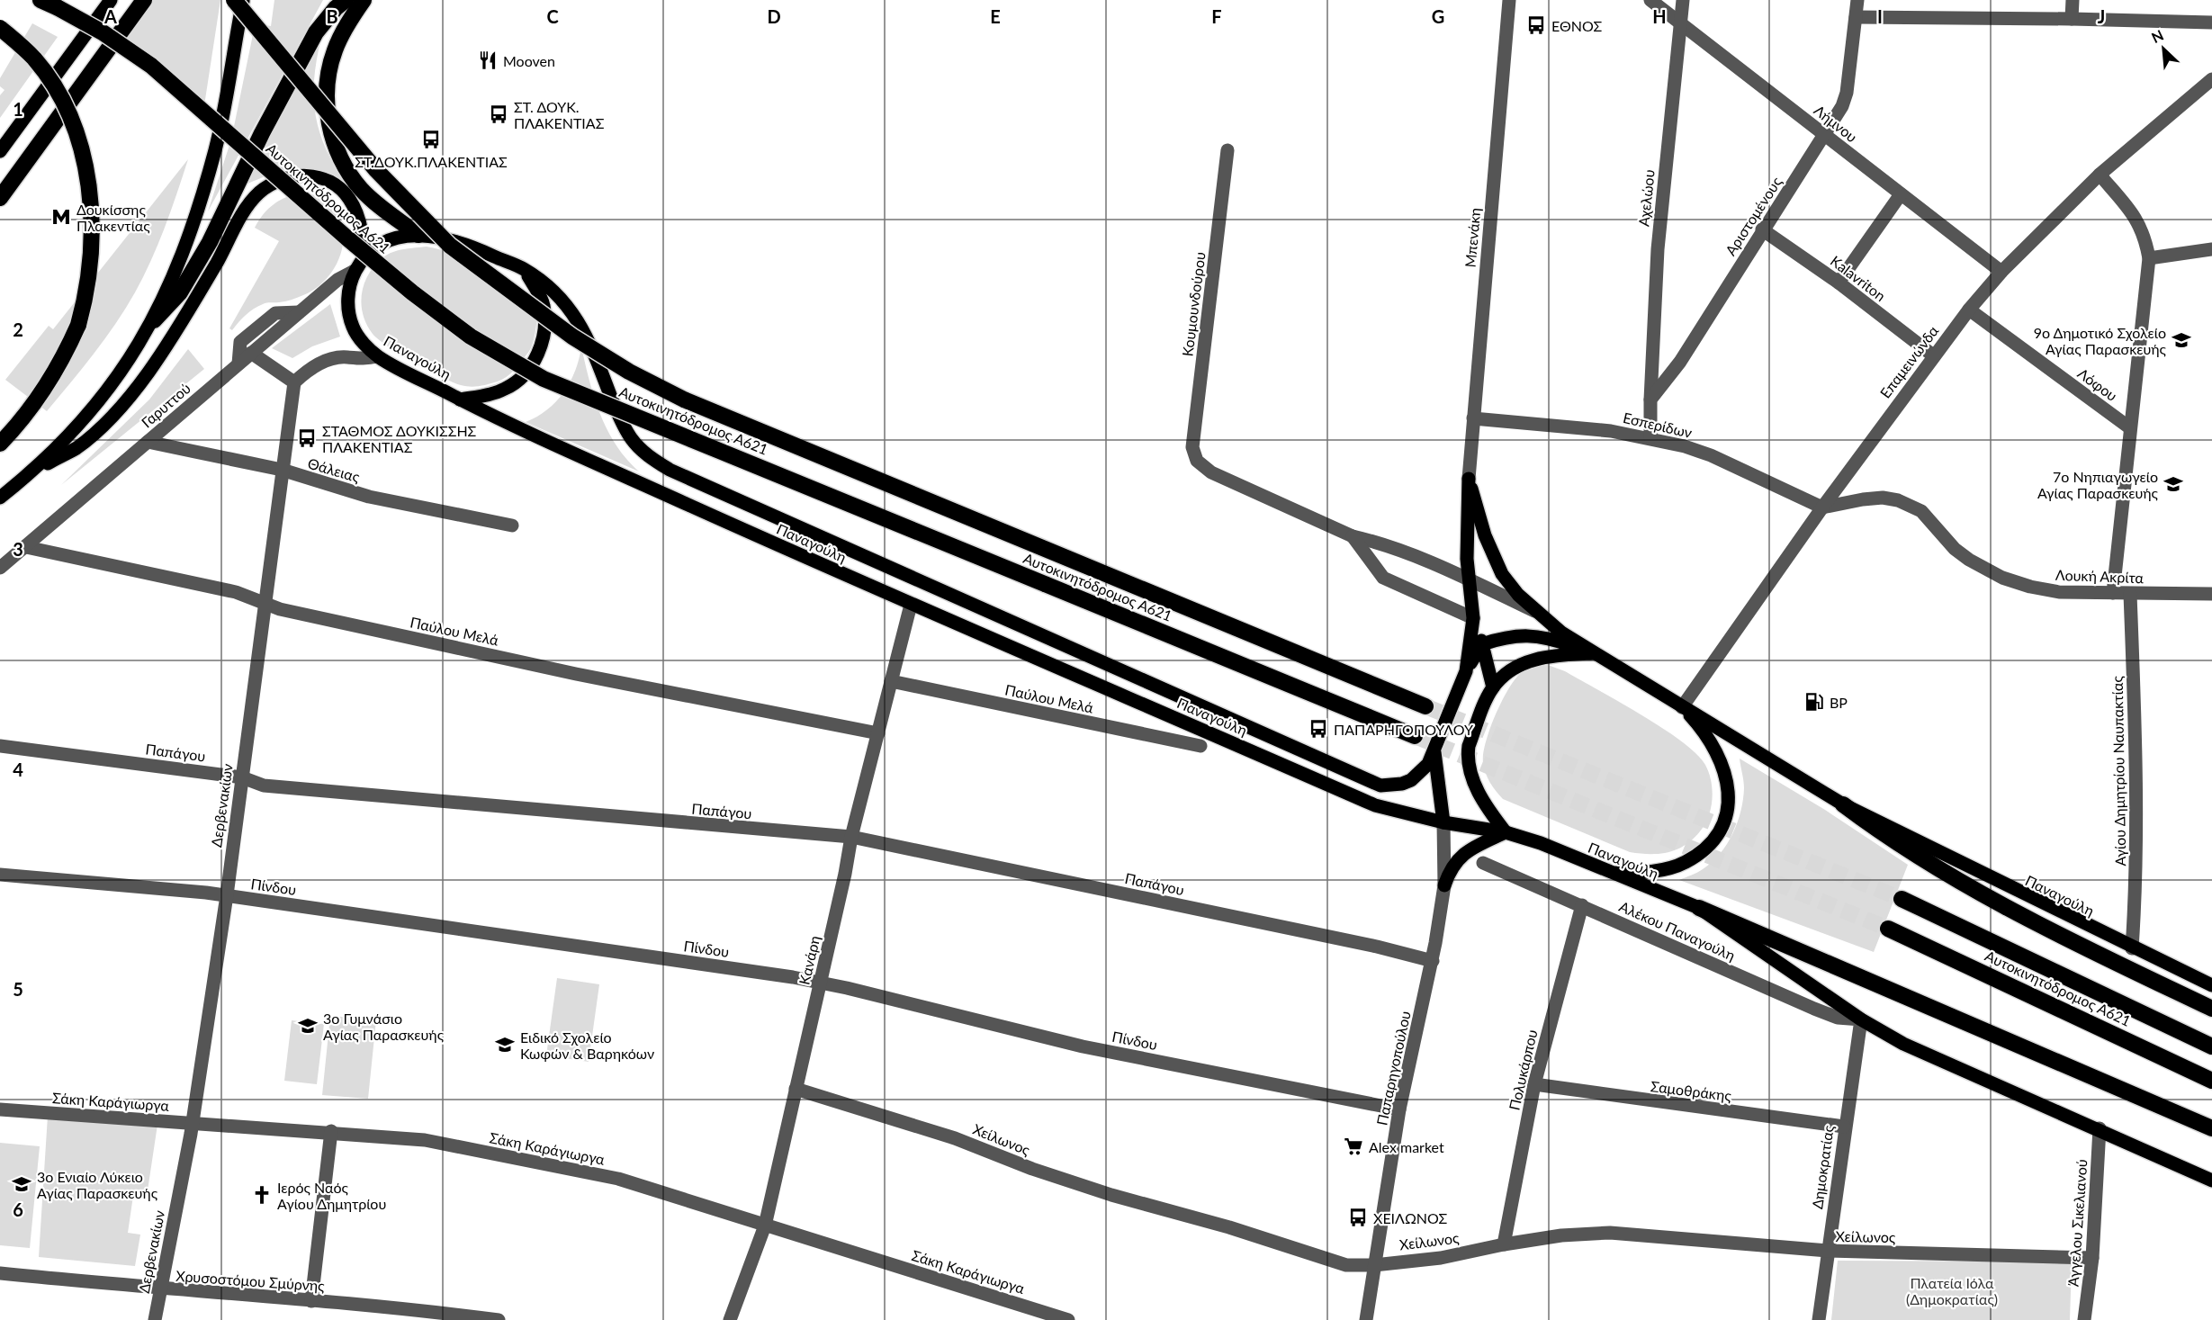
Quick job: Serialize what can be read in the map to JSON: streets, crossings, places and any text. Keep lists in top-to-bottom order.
{
  "streets": {
    "highway": ["Αυτοκινητόδρομος Α621"],
    "main road": ["Παναγούλη"],
    "street": [
      "Λήμνου",
      "Αχελώου",
      "Αριστομένους",
      "Μπενάκη",
      "Kalavriton",
      "Κουμουνδούρου",
      "Επαμεινώνδα",
      "Λόφου",
      "Γαρυττού",
      "Εσπερίδων",
      "Θάλειας",
      "Λουκή Ακρίτα",
      "Παύλου Μελά",
      "Παπάγου",
      "Αγίου Δημητρίου Ναυπακτίας",
      "Δερβενακίων",
      "Πίνδου",
      "Αλέκου Παναγούλη",
      "Κανάρη",
      "Παπαρηγοπούλου",
      "Πολυκάρπου",
      "Σαμοθράκης",
      "Σάκη Καράγιωργα",
      "Χείλωνος",
      "Δημοκρατίας",
      "Άγγελου Σικελιανού",
      "Χρυσοστόμου Σμύρνης"
    ]
  },
  "crossings": [
    ["Λήμνου", "Αχελώου"],
    ["Λήμνου", "Αριστομένους"],
    ["Λήμνου", "Επαμεινώνδα"],
    ["Αχελώου", "Αριστομένους"],
    ["Αριστομένους", "Kalavriton"],
    ["Μπενάκη", "Παναγούλη"],
    ["Μπενάκη", "Εσπερίδων"],
    ["Kalavriton", "Επαμεινώνδα"],
    ["Κουμουνδούρου", "Παναγούλη"],
    ["Παναγούλη", "Επαμεινώνδα"],
    ["Παναγούλη", "Γαρυττού"],
    ["Παναγούλη", "Αγίου Δημητρίου Ναυπακτίας"],
    ["Παναγούλη", "Αλέκου Παναγούλη"],
    ["Παναγούλη", "Κανάρη"],
    ["Παναγούλη", "Παπαρηγοπούλου"],
    ["Παναγούλη", "Δημοκρατίας"],
    ["Επαμεινώνδα", "Λόφου"],
    ["Επαμεινώνδα", "Εσπερίδων"],
    ["Επαμεινώνδα", "Λουκή Ακρίτα"],
    ["Γαρυττού", "Θάλειας"],
    ["Γαρυττού", "Παύλου Μελά"],
    ["Εσπερίδων", "Λουκή Ακρίτα"],
    ["Θάλειας", "Δερβενακίων"],
    ["Λουκή Ακρίτα", "Αγίου Δημητρίου Ναυπακτίας"],
    ["Παύλου Μελά", "Δερβενακίων"],
    ["Παύλου Μελά", "Κανάρη"],
    ["Παπάγου", "Δερβενακίων"],
    ["Παπάγου", "Κανάρη"],
    ["Παπάγου", "Παπαρηγοπούλου"],
    ["Δερβενακίων", "Πίνδου"],
    ["Δερβενακίων", "Σάκη Καράγιωργα"],
    ["Δερβενακίων", "Χρυσοστόμου Σμύρνης"],
    ["Πίνδου", "Κανάρη"],
    ["Πίνδου", "Παπαρηγοπούλου"],
    ["Αλέκου Παναγούλη", "Πολυκάρπου"],
    ["Αλέκου Παναγούλη", "Δημοκρατίας"],
    ["Κανάρη", "Σάκη Καράγιωργα"],
    ["Κανάρη", "Χείλωνος"],
    ["Παπαρηγοπούλου", "Χείλωνος"],
    ["Πολυκάρπου", "Σαμοθράκης"],
    ["Πολυκάρπου", "Χείλωνος"],
    ["Σαμοθράκης", "Δημοκρατίας"],
    ["Χείλωνος", "Δημοκρατίας"],
    ["Χείλωνος", "Άγγελου Σικελιανού"]
  ],
  "parks": ["Πλατεία Ιόλα (Δημοκρατίας)"],
  "places": {
    "bus stop": [
      "ΕΘΝΟΣ",
      "ΣΤ. ΔΟΥΚ. ΠΛΑΚΕΝΤΙΑΣ",
      "ΣΤ.ΔΟΥΚ.ΠΛΑΚΕΝΤΙΑΣ",
      "ΣΤΑΘΜΟΣ ΔΟΥΚΙΣΣΗΣ ΠΛΑΚΕΝΤΙΑΣ",
      "ΠΑΠΑΡΗΓΟΠΟΥΛΟΥ",
      "ΧΕΙΛΩΝΟΣ"
    ],
    "restaurant": ["Mooven"],
    "metro station": ["Δουκίσσης Πλακεντίας"],
    "school or university": [
      "9ο Δημοτικό Σχολείο Αγίας Παρασκευής",
      "7ο Νηπιαγωγείο Αγίας Παρασκευής",
      "3ο Γυμνάσιο Αγίας Παρασκευής",
      "Ειδικό Σχολείο Κωφών & Βαρηκόων",
      "3ο Ενιαίο Λύκειο Αγίας Παρασκευής"
    ],
    "fuel station": ["BP"],
    "supermarket": ["Alex market"],
    "church": ["Ιερός Ναός Αγίου Δημητρίου"]
  },
  "north": "top left",
  "grid": {
    "columns": [
      "A",
      "B",
      "C",
      "D",
      "E",
      "F",
      "G",
      "H",
      "I",
      "J"
    ],
    "rows": [
      "1",
      "2",
      "3",
      "4",
      "5",
      "6"
    ]
  }
}
